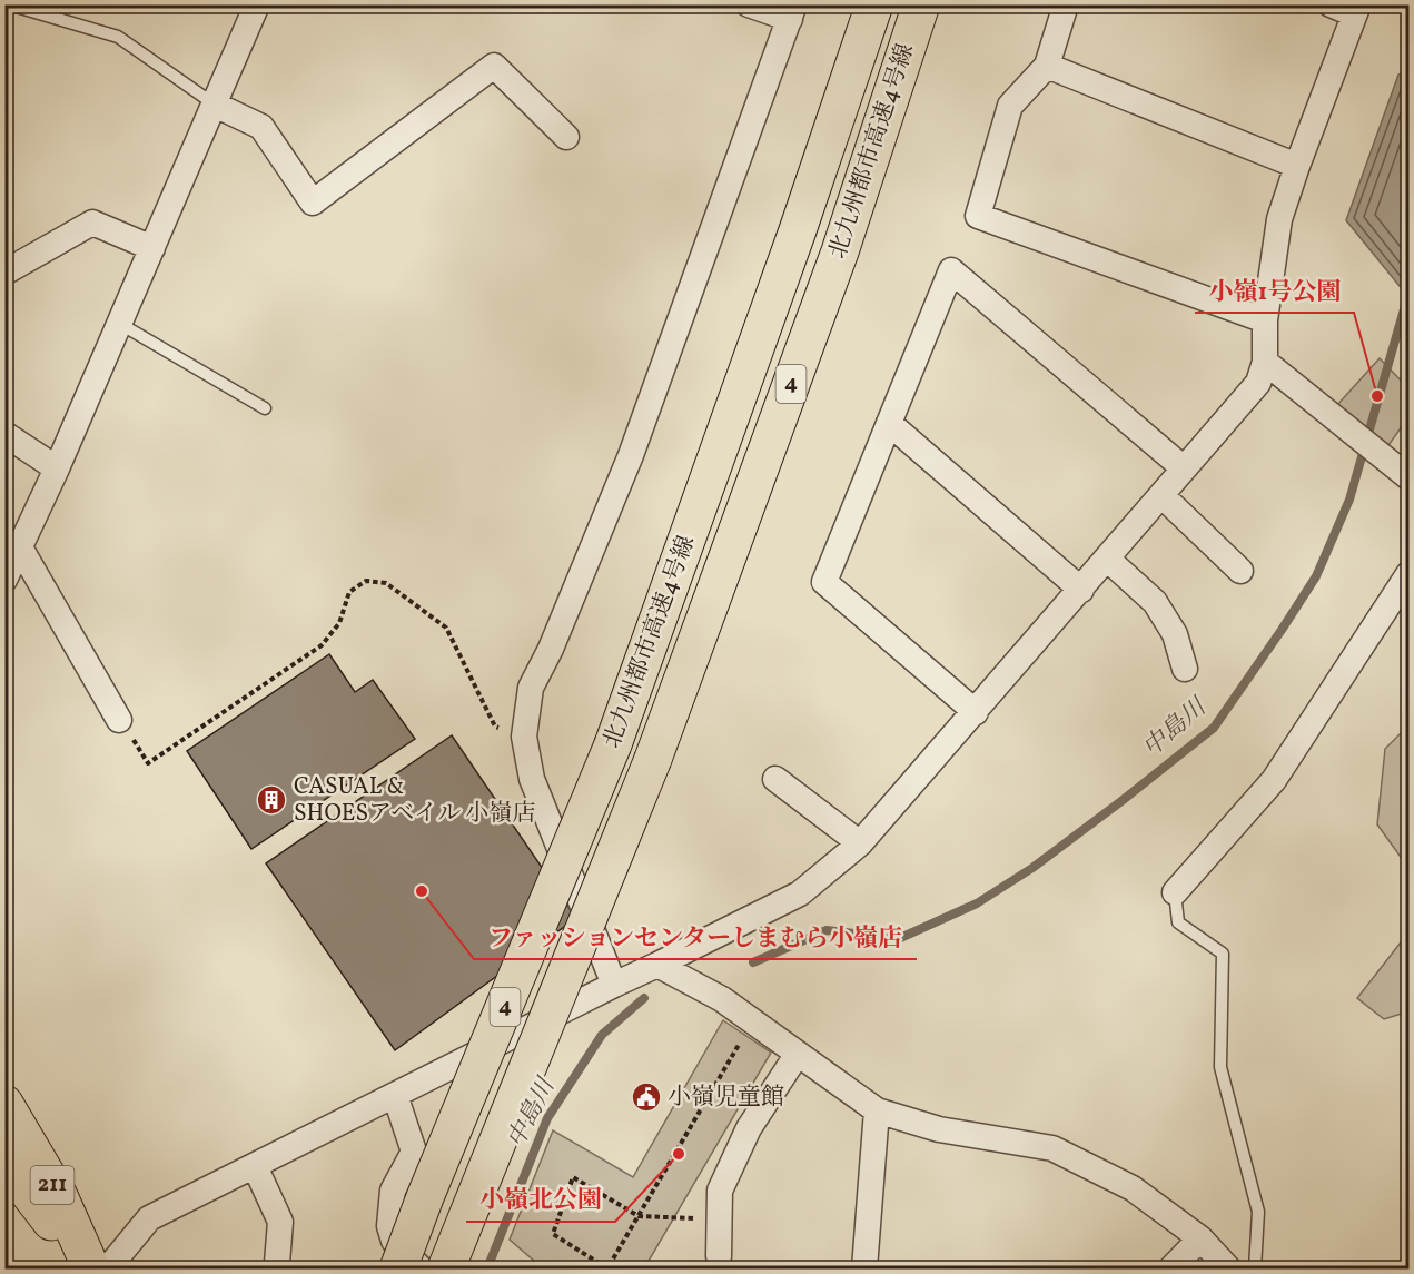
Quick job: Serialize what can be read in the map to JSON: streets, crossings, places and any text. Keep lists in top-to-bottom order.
{
  "streets": {
    "highway": ["北九州都市高速4号線", "4", "211"]
  },
  "water": ["中島川"],
  "places": {
    "other": ["小嶺1号公園", "ファッションセンターしまむら小嶺店", "小嶺北公園"],
    "building": ["CASUAL & SHOESアベイル 小嶺店"],
    "public building": ["小嶺児童館"]
  }
}
